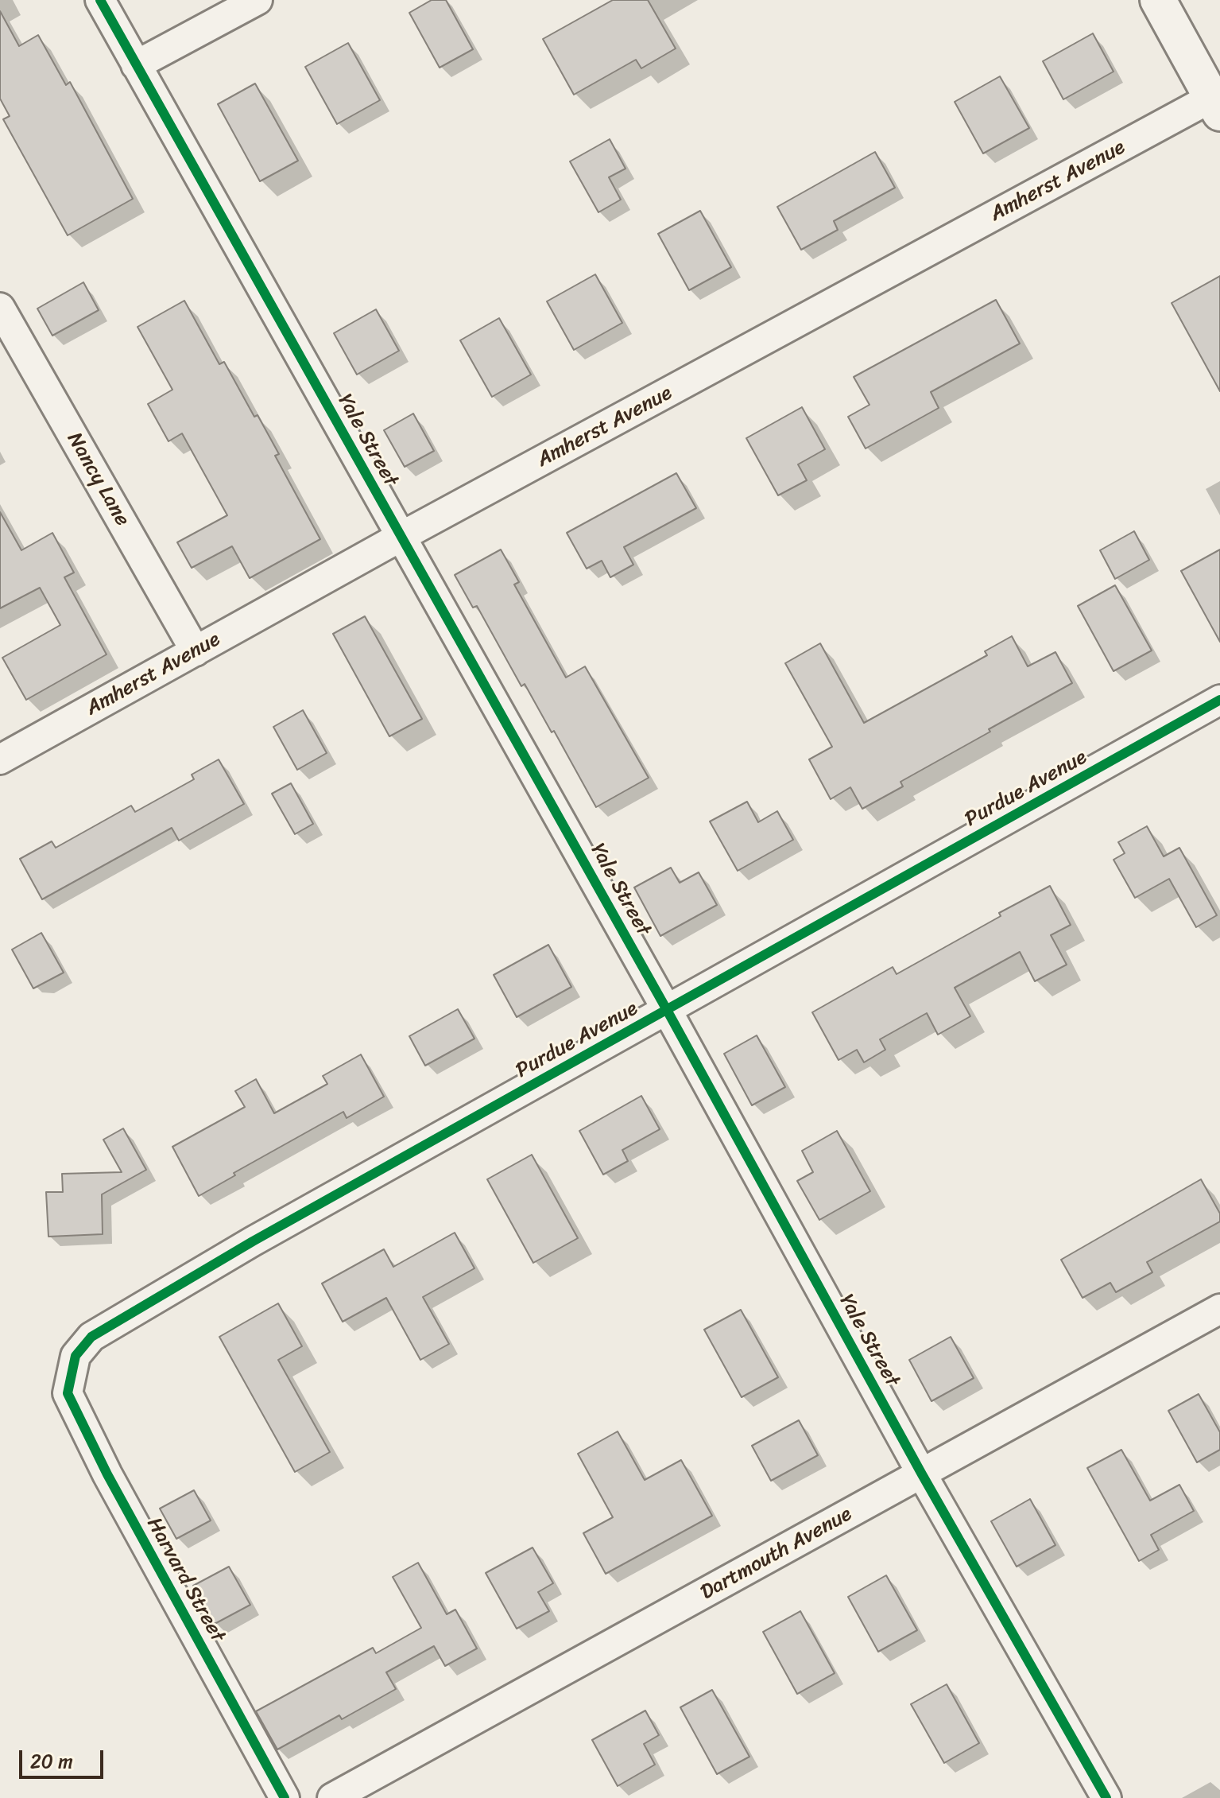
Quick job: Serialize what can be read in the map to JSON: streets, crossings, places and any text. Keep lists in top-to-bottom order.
{
  "streets": {
    "street": [
      "Amherst Avenue",
      "Yale Street",
      "Nancy Lane",
      "Purdue Avenue",
      "Dartmouth Avenue",
      "Harvard Street"
    ]
  },
  "crossings": [
    ["Amherst Avenue", "Yale Street"],
    ["Amherst Avenue", "Nancy Lane"],
    ["Yale Street", "Purdue Avenue"],
    ["Yale Street", "Dartmouth Avenue"],
    ["Purdue Avenue", "Harvard Street"]
  ],
  "scale_bar": "20 m"
}
